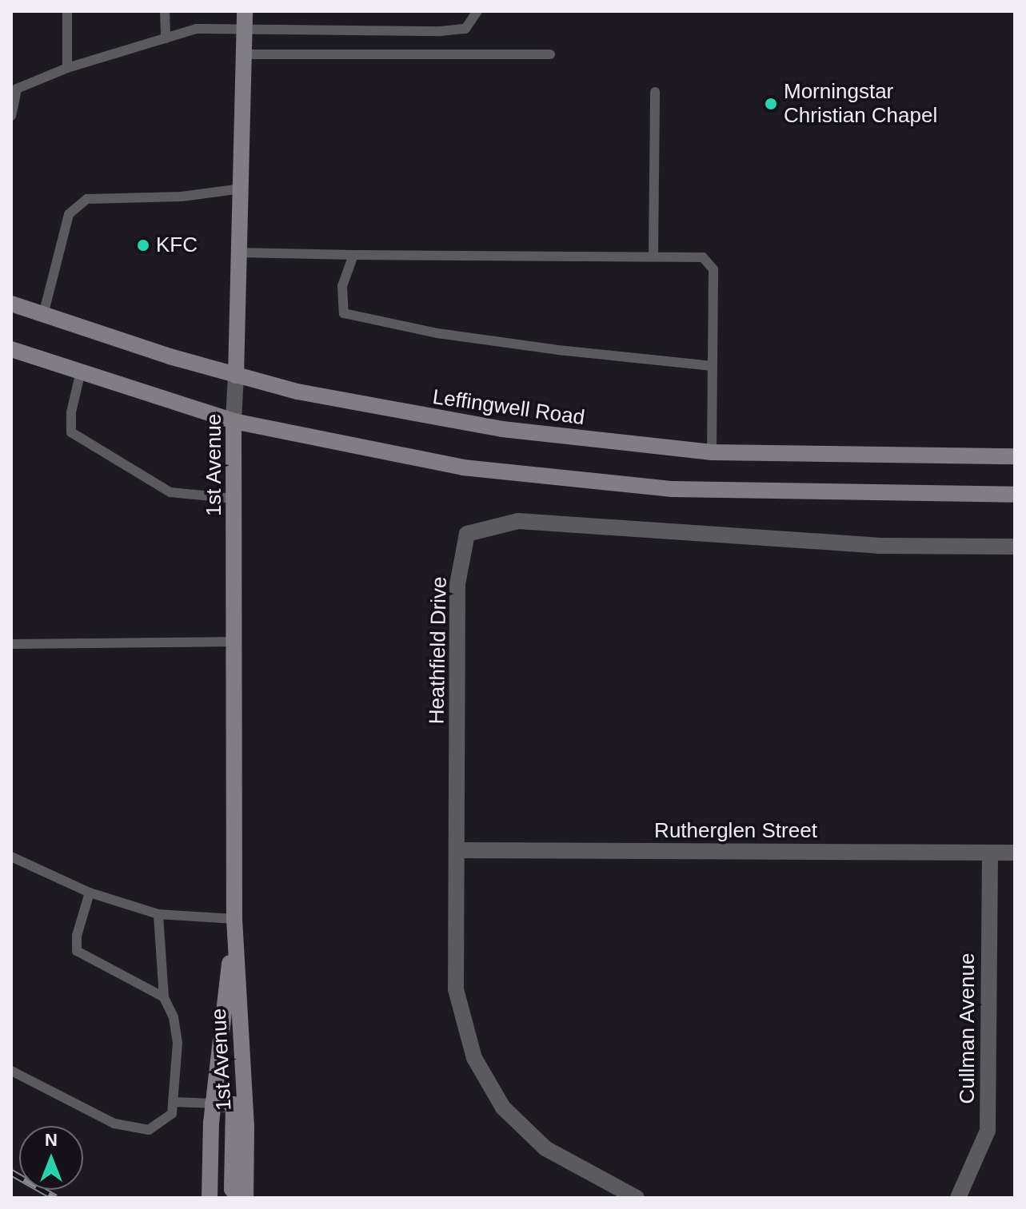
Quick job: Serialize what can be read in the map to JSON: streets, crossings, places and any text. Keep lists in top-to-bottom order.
{
  "streets": {
    "main road": ["Leffingwell Road", "1st Avenue"],
    "street": ["Heathfield Drive", "Rutherglen Street", "Cullman Avenue"]
  },
  "crossings": [
    ["Leffingwell Road", "1st Avenue"],
    ["Heathfield Drive", "Rutherglen Street"],
    ["Rutherglen Street", "Cullman Avenue"]
  ],
  "places": ["Morningstar Christian Chapel", "KFC"],
  "north": "top"
}
